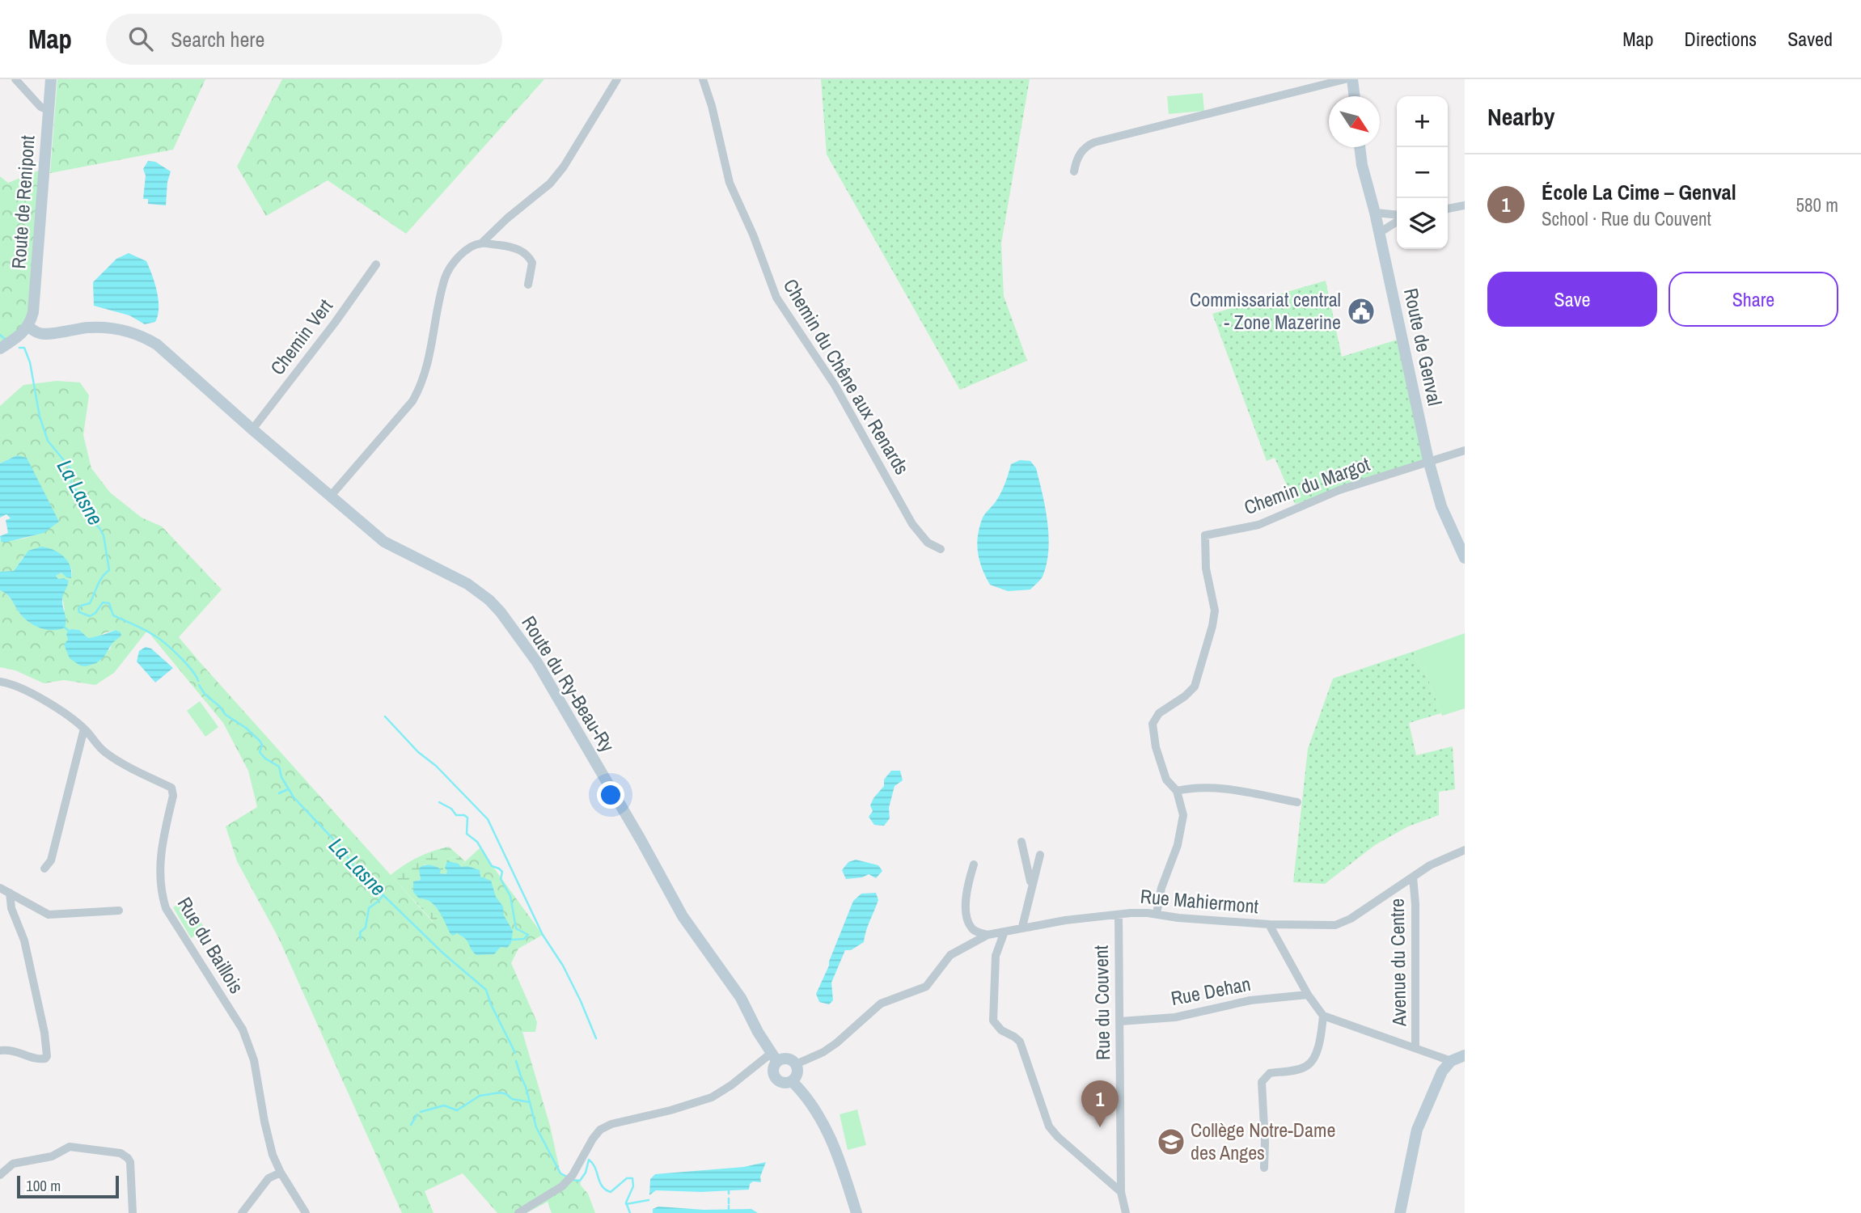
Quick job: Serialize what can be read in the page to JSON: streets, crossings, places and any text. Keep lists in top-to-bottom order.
{
  "streets": {
    "street": [
      "Route de Renipont",
      "Chemin Vert",
      "Route de Genval",
      "Chemin du Chêne aux Renards",
      "Chemin du Margot",
      "Route du Ry-Beau-Ry",
      "Rue Mahiermont",
      "Rue du Baillois",
      "Avenue du Centre",
      "Rue Dehan",
      "Rue du Couvent"
    ]
  },
  "crossings": [
    ["Route de Renipont", "Route du Ry-Beau-Ry"],
    ["Chemin Vert", "Route du Ry-Beau-Ry"],
    ["Route de Genval", "Chemin du Margot"],
    ["Route du Ry-Beau-Ry", "Rue Mahiermont"],
    ["Rue Mahiermont", "Rue Dehan"],
    ["Rue Mahiermont", "Rue du Couvent"],
    ["Rue Dehan", "Rue du Couvent"]
  ],
  "water": ["La Lasne"],
  "places": {
    "public building": ["Commissariat central - Zone Mazerine"],
    "school or university": ["Collège Notre-Dame des Anges"]
  },
  "scale_bar": "100 m",
  "north": "bottom right",
  "page": {
    "header": "Map",
    "search": "Search here",
    "nav": ["Map", "Directions", "Saved"],
    "heading": "Nearby",
    "map_buttons": ["+", "−"],
    "list": [
      {
        "mark": "1",
        "name": "École La Cime – Genval",
        "note": "School · Rue du Couvent",
        "value": "580 m"
      }
    ],
    "buttons": ["Save", "Share"],
    "pins": "1",
    "scale": "100 m"
  }
}
